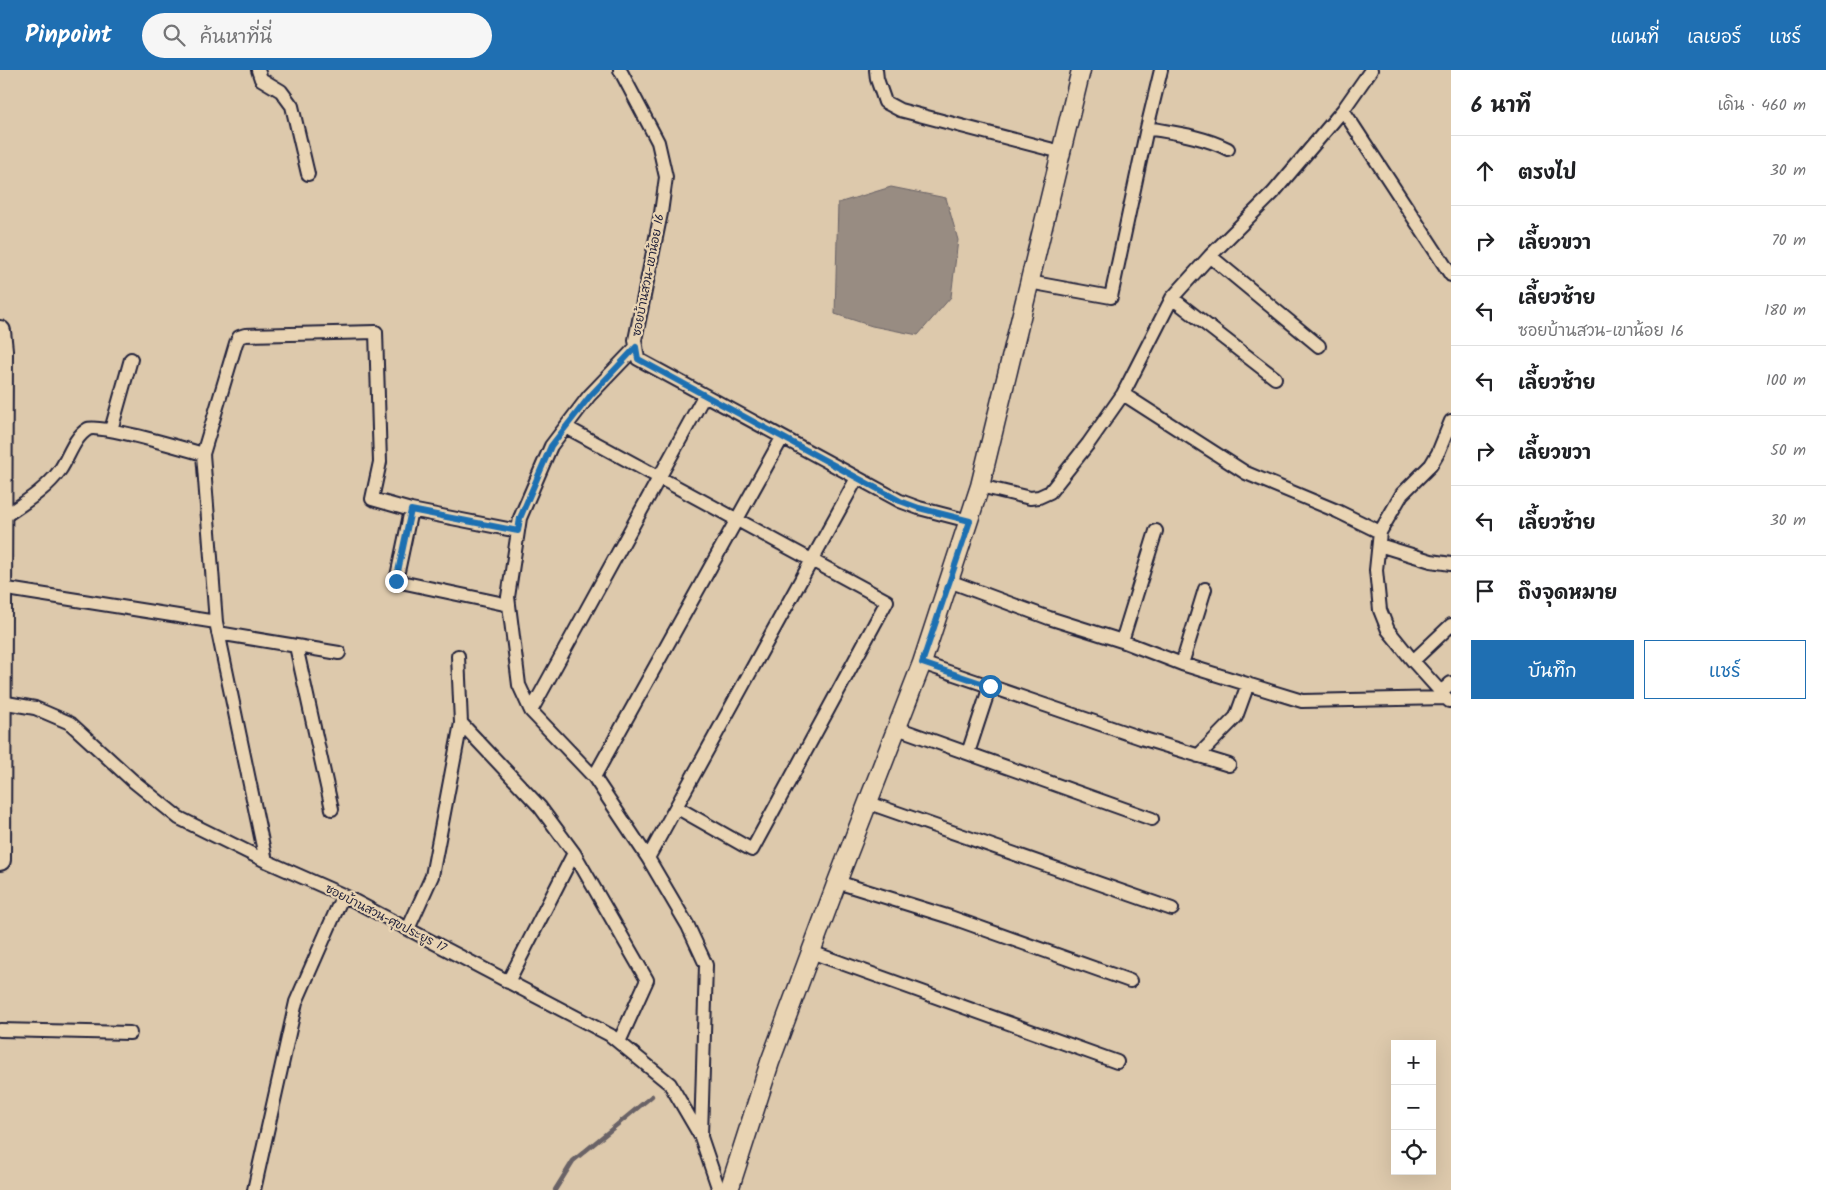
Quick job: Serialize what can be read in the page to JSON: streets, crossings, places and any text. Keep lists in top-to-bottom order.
{
  "streets": {
    "street": ["ซอยบ้านสวน-เขาน้อย 16", "ซอยบ้านสวน-ศุขประยูร 17"]
  },
  "page": {
    "header": "Pinpoint",
    "search": "ค้นหาที่นี่",
    "nav": ["แผนที่", "เลเยอร์", "แชร์"],
    "heading": ["6 นาที", "เดิน · 460 m"],
    "list": [
      ["ตรงไป", "30 m"],
      ["เลี้ยวขวา", "70 m"],
      ["เลี้ยวซ้าย", "ซอยบ้านสวน-เขาน้อย 16", "180 m"],
      ["เลี้ยวซ้าย", "100 m"],
      ["เลี้ยวขวา", "50 m"],
      ["เลี้ยวซ้าย", "30 m"],
      "ถึงจุดหมาย"
    ],
    "buttons": ["บันทึก", "แชร์"],
    "map_buttons": ["+", "−"]
  }
}
